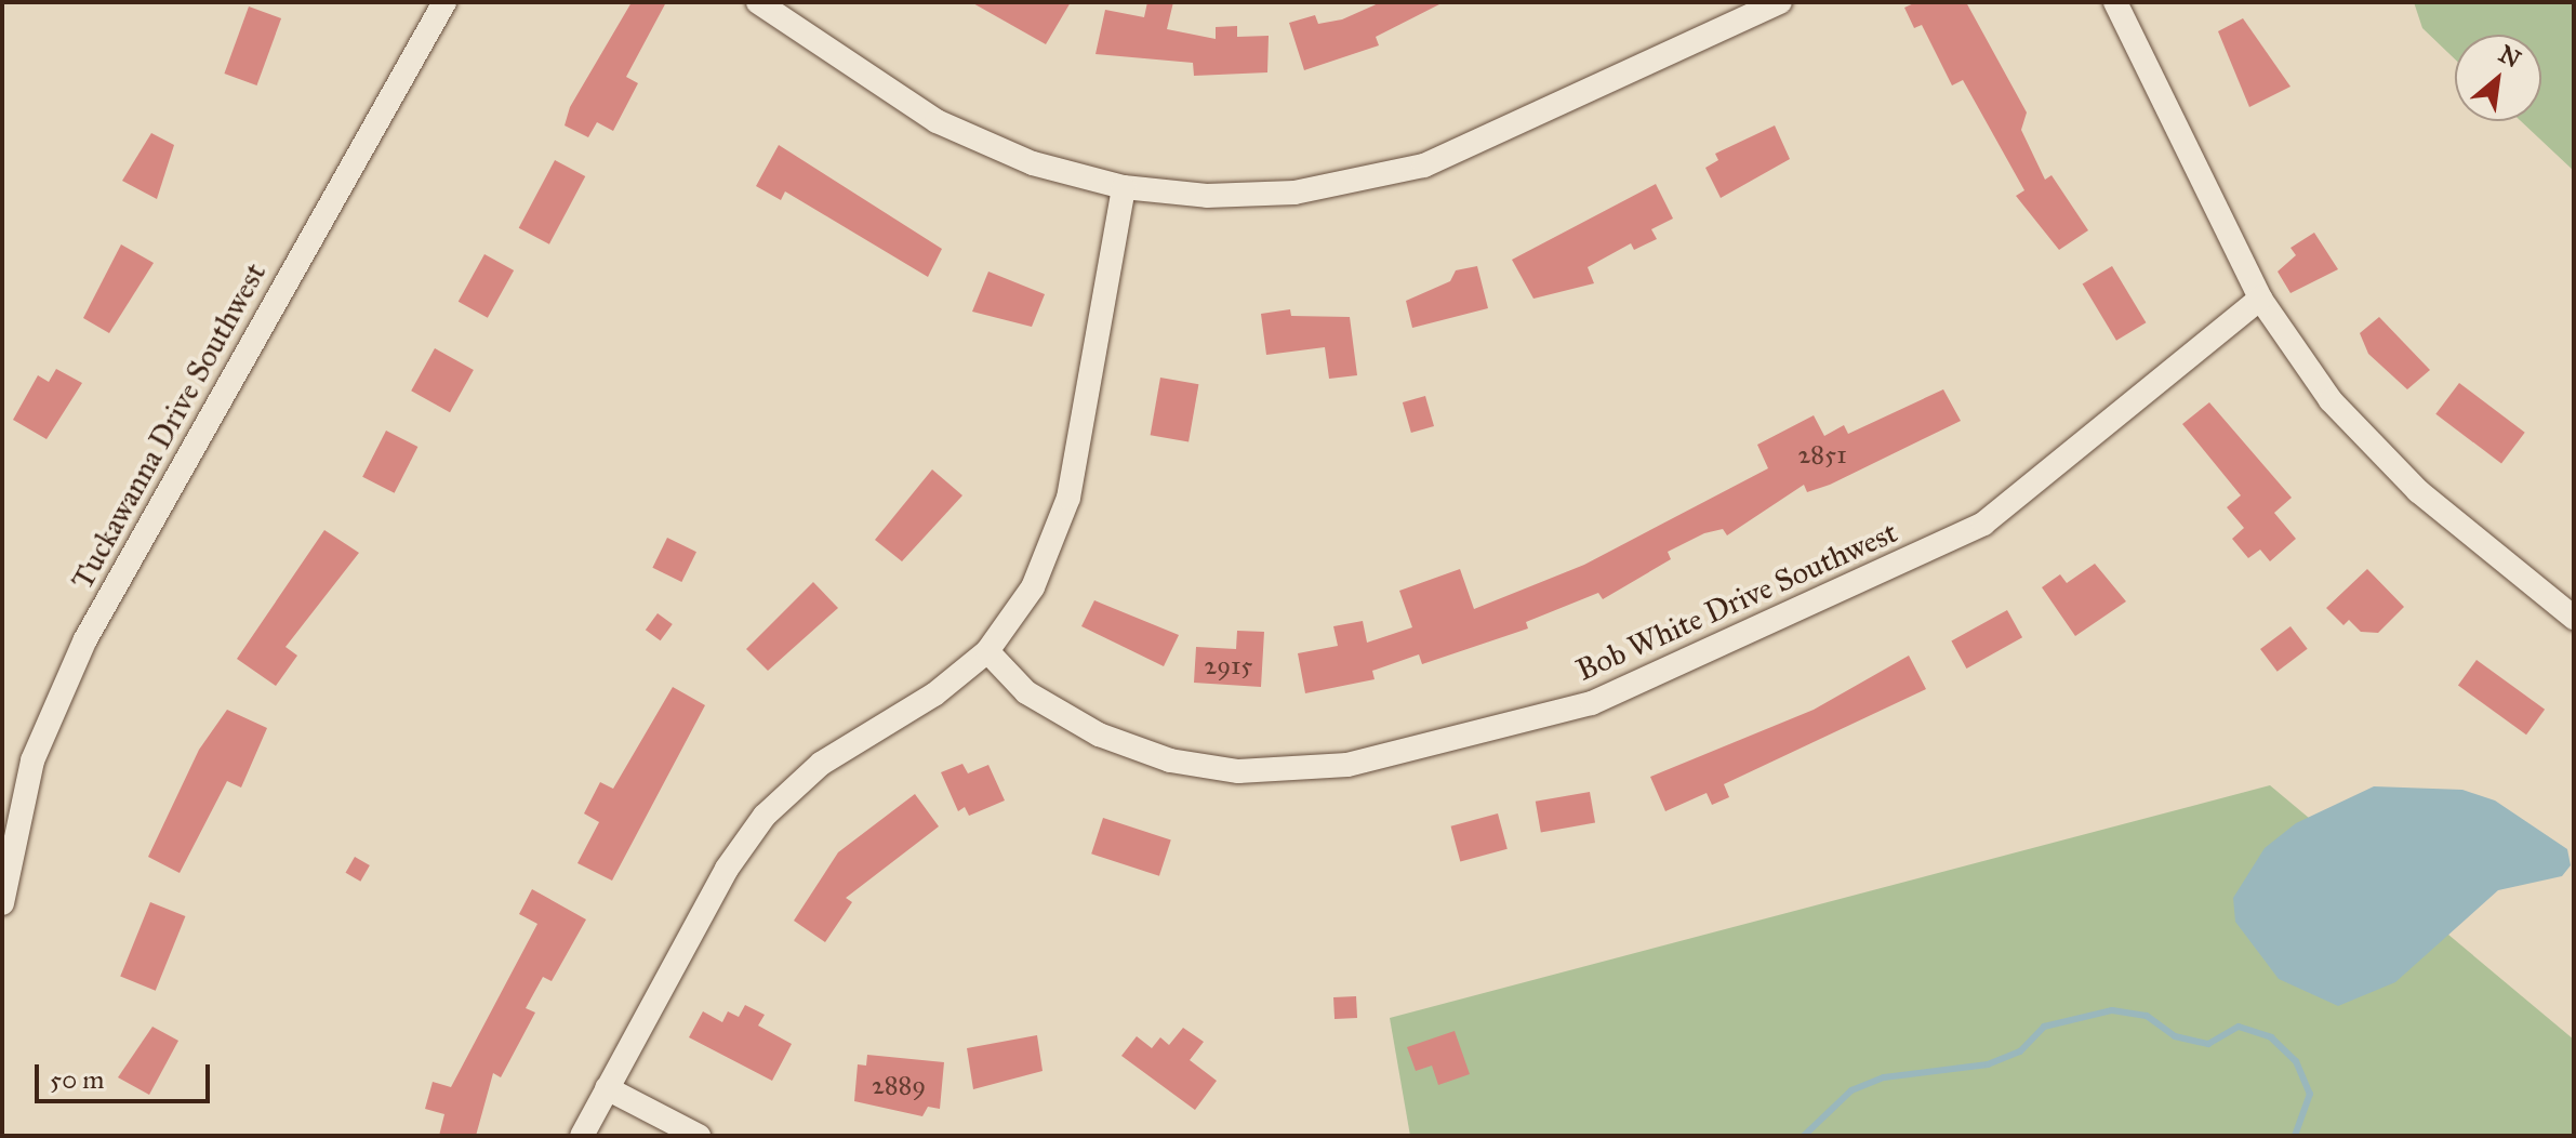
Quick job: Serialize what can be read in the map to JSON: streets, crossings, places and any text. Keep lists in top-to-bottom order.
{
  "streets": {
    "street": ["Tuckawanna Drive Southwest", "Bob White Drive Southwest"]
  },
  "house_numbers": ["2851", "2915", "2889"],
  "scale_bar": "50 m",
  "north": "top right"
}
